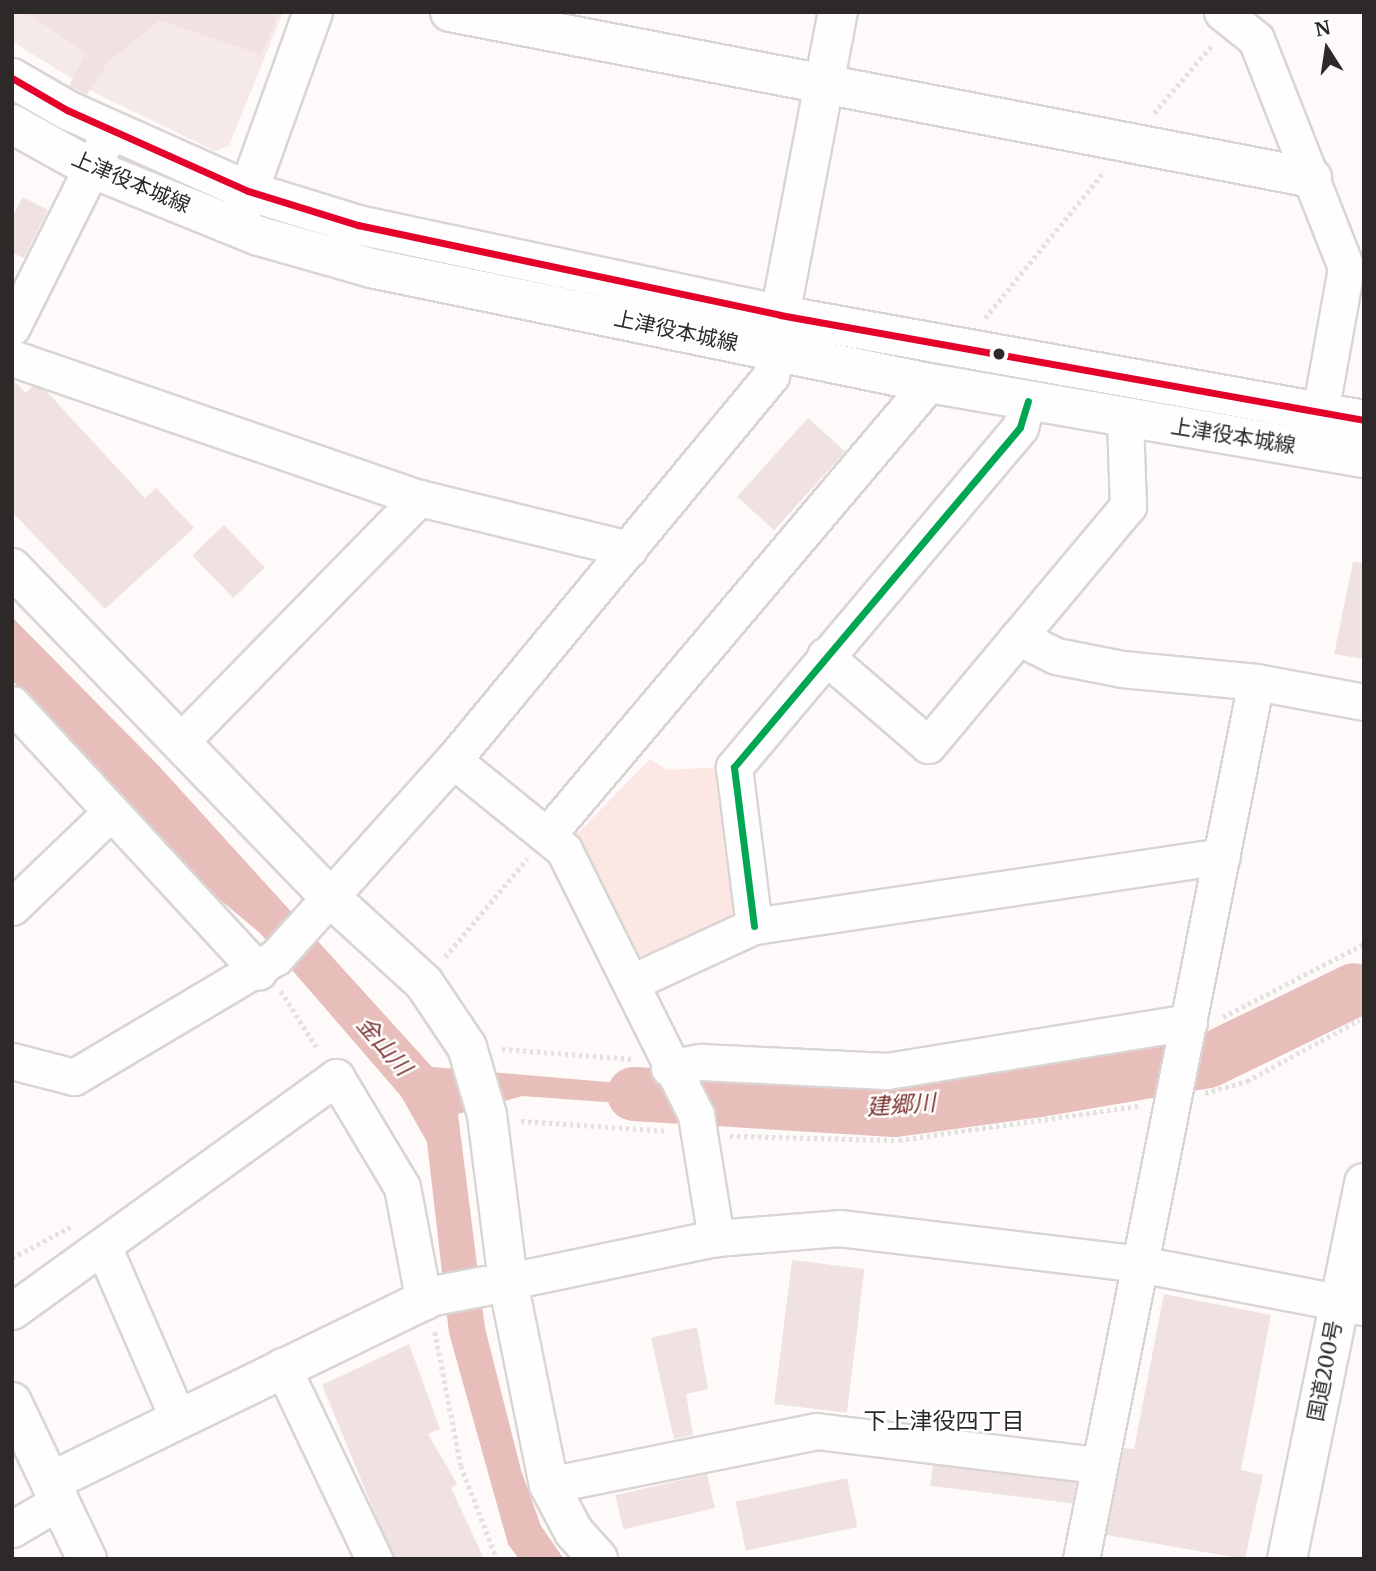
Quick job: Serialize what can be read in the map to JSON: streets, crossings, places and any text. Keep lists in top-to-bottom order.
{
  "streets": {
    "main road": ["上津役本城線", "国道200号"]
  },
  "districts": ["下上津役四丁目"],
  "water": ["金山川", "建郷川"],
  "north": "top"
}
